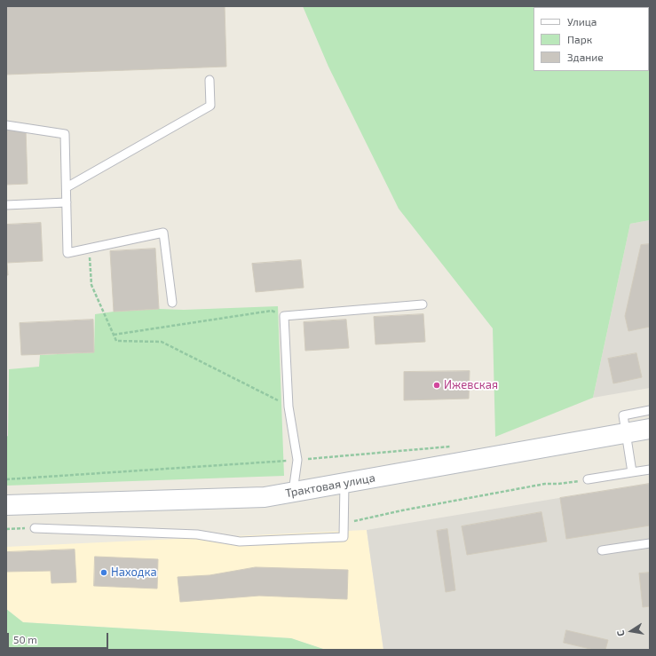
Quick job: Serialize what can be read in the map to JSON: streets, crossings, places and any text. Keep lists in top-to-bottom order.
{
  "streets": {
    "street": ["Трактовая улица"]
  },
  "places": ["Ижевская", "Находка"],
  "legend": ["Улица", "Парк", "Здание"],
  "scale_bar": "50 m",
  "north": "left"
}
